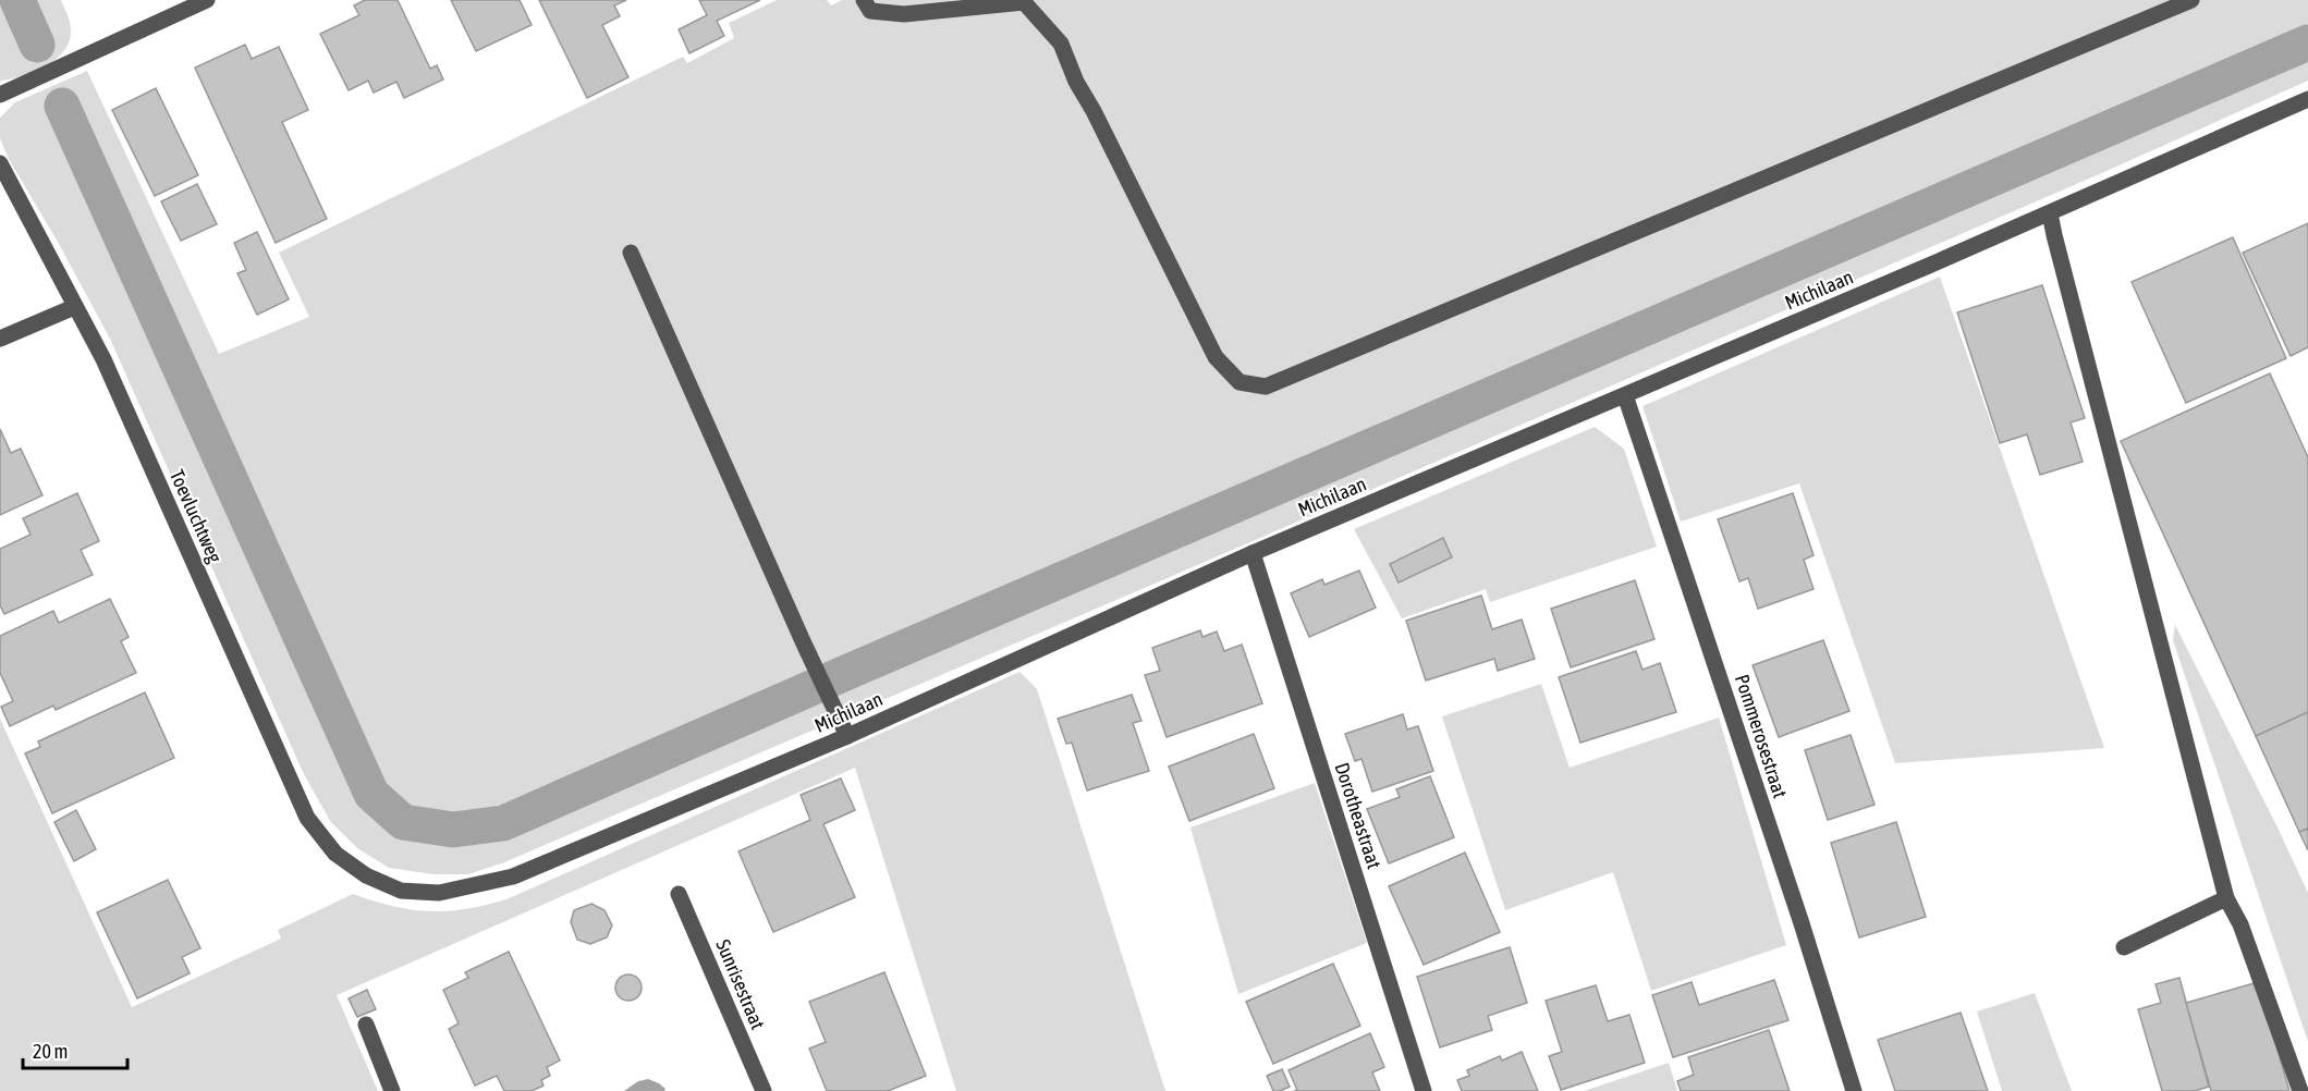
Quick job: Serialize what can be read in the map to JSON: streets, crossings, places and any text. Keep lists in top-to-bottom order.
{
  "streets": {
    "street": [
      "Michilaan",
      "Toevluchtweg",
      "Pommerosestraat",
      "Dorotheastraat",
      "Sunrisestraat"
    ]
  },
  "crossings": [
    ["Michilaan", "Toevluchtweg"],
    ["Michilaan", "Pommerosestraat"],
    ["Michilaan", "Dorotheastraat"]
  ],
  "scale_bar": "20 m"
}
